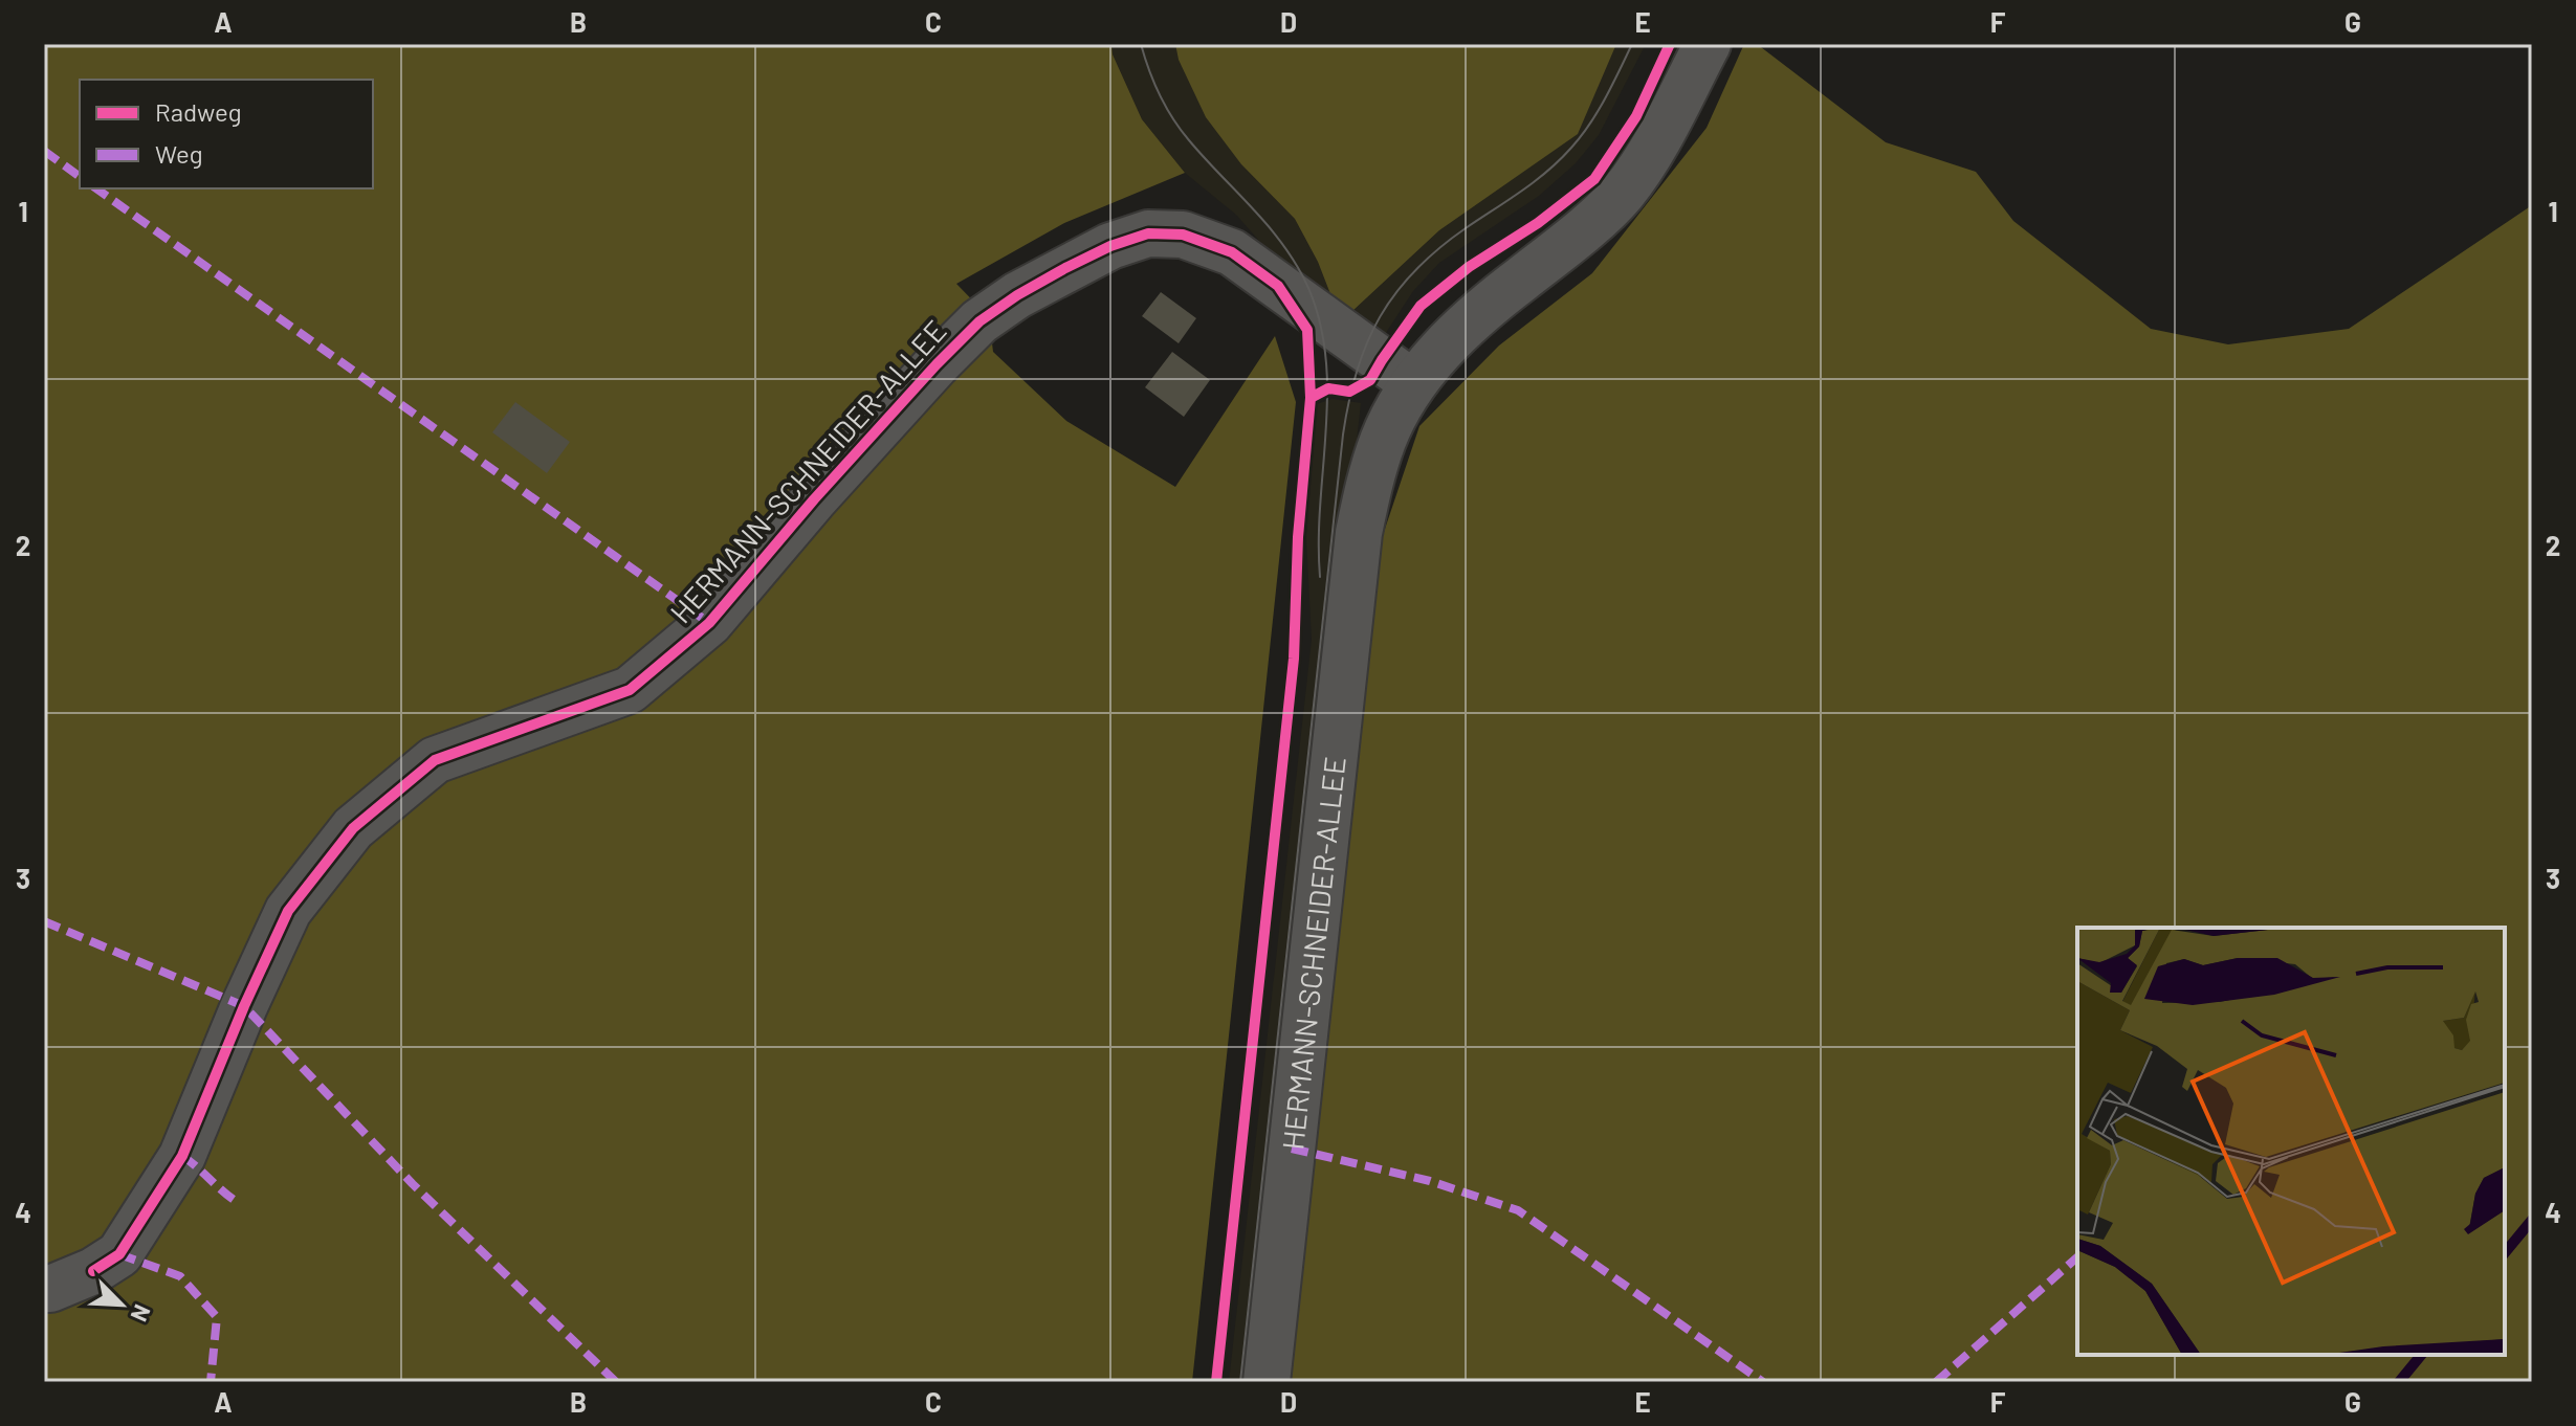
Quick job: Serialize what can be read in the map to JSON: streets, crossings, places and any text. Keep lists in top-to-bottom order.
{
  "streets": {
    "street": ["HERMANN-SCHNEIDER-ALLEE"]
  },
  "legend": ["Radweg", "Weg"],
  "north": "bottom right",
  "grid": {
    "columns": [
      "A",
      "B",
      "C",
      "D",
      "E",
      "F",
      "G"
    ],
    "rows": [
      "1",
      "2",
      "3",
      "4"
    ]
  }
}
